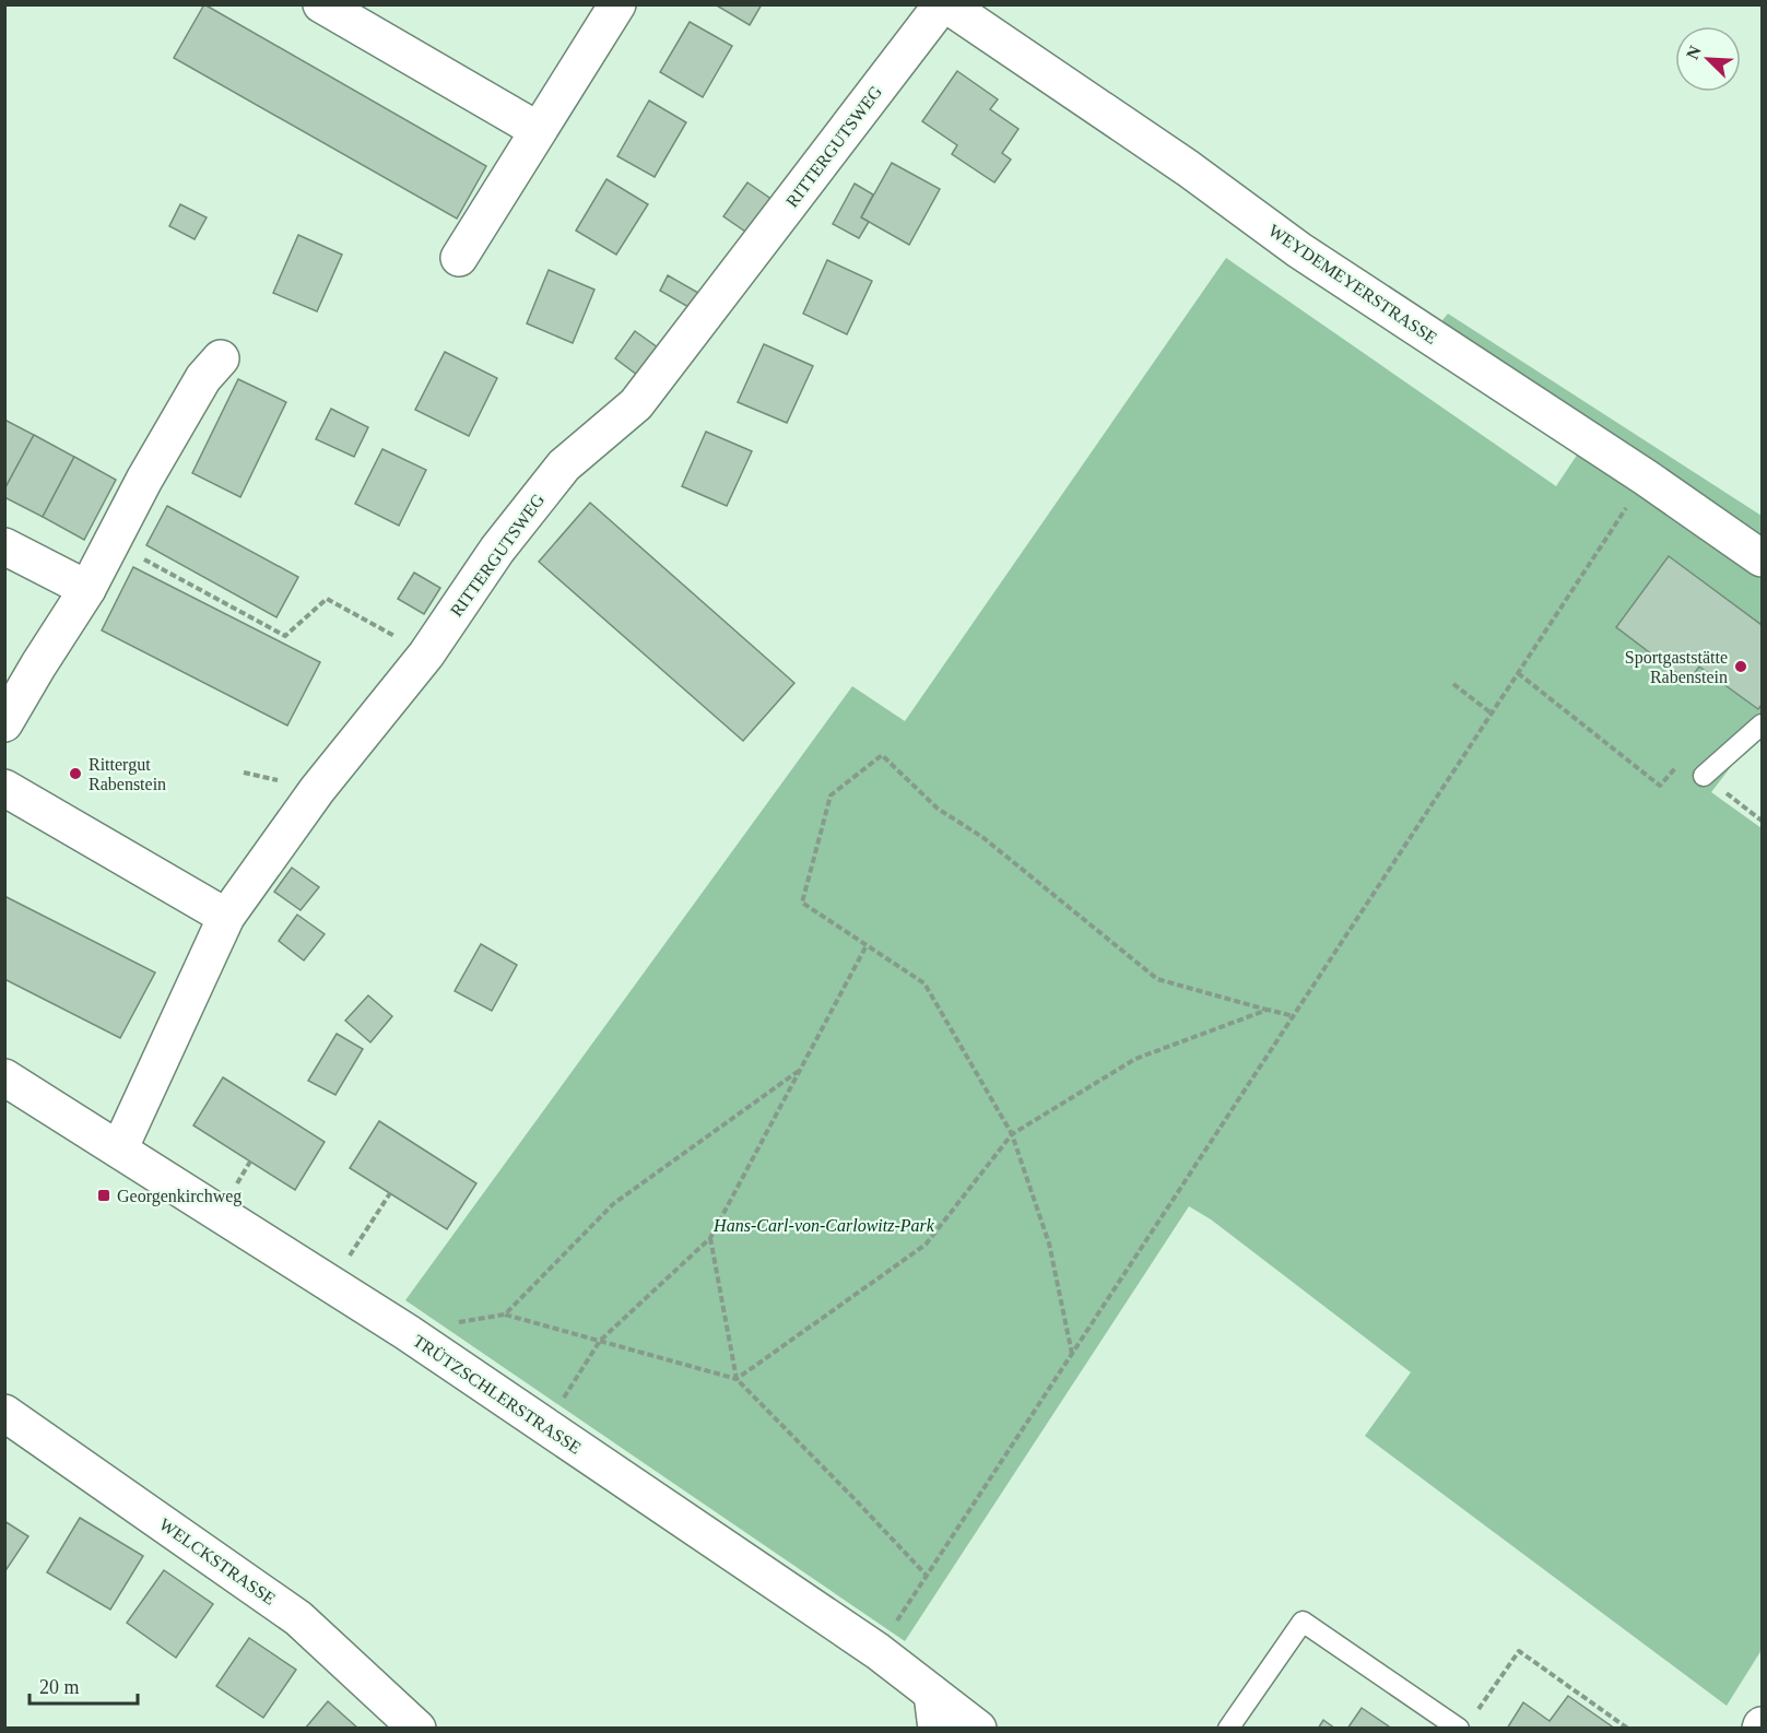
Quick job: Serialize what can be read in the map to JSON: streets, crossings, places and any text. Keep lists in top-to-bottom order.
{
  "streets": {
    "street": [
      "RITTERGUTSWEG",
      "WEYDEMEYERSTRASSE",
      "TRÜTZSCHLERSTRASSE",
      "WELCKSTRASSE"
    ]
  },
  "crossings": [
    ["RITTERGUTSWEG", "WEYDEMEYERSTRASSE"],
    ["RITTERGUTSWEG", "TRÜTZSCHLERSTRASSE"]
  ],
  "parks": ["Hans-Carl-von-Carlowitz-Park"],
  "places": {
    "other": ["Sportgaststätte Rabenstein", "Rittergut Rabenstein"],
    "transit": ["Georgenkirchweg"]
  },
  "scale_bar": "20 m",
  "north": "top left"
}
